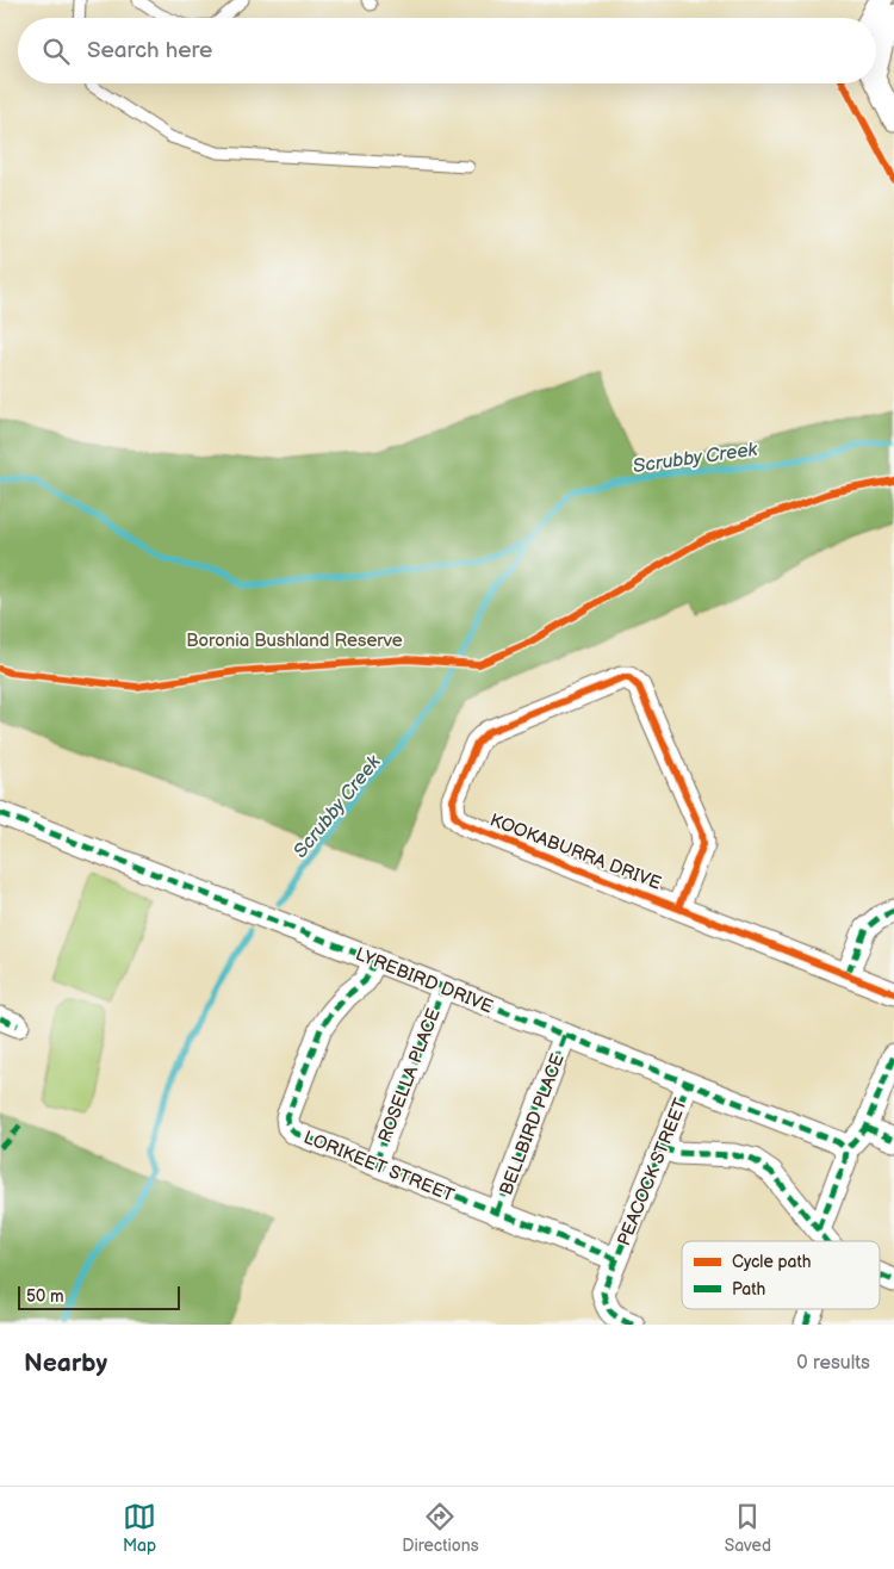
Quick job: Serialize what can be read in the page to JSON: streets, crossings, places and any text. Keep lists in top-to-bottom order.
{
  "streets": {
    "street": [
      "KOOKABURRA DRIVE",
      "LYREBIRD DRIVE",
      "ROSELLA PLACE",
      "BELLBIRD PLACE",
      "LORIKEET STREET",
      "PEACOCK STREET"
    ]
  },
  "crossings": [
    ["LYREBIRD DRIVE", "ROSELLA PLACE"],
    ["LYREBIRD DRIVE", "BELLBIRD PLACE"],
    ["LYREBIRD DRIVE", "LORIKEET STREET"],
    ["LYREBIRD DRIVE", "PEACOCK STREET"],
    ["ROSELLA PLACE", "LORIKEET STREET"],
    ["BELLBIRD PLACE", "LORIKEET STREET"],
    ["LORIKEET STREET", "PEACOCK STREET"]
  ],
  "water": ["Scrubby Creek"],
  "parks": ["Boronia Bushland Reserve"],
  "legend": ["Cycle path", "Path"],
  "scale_bar": "50 m",
  "page": {
    "search": "Search here",
    "scale": "50 m",
    "heading": ["Nearby", "0 results"],
    "nav": ["Map", "Directions", "Saved"]
  }
}
